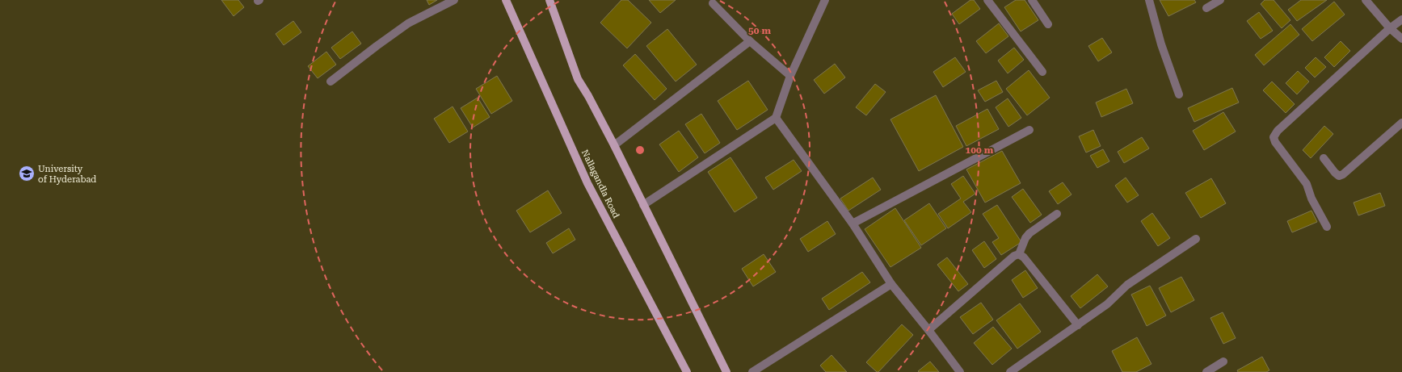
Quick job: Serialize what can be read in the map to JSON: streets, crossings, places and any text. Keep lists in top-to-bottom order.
{
  "streets": {
    "main road": ["Nallagandla Road"]
  },
  "places": {
    "school or university": ["University of Hyderabad"]
  },
  "rings": ["50 m", "100 m"]
}
